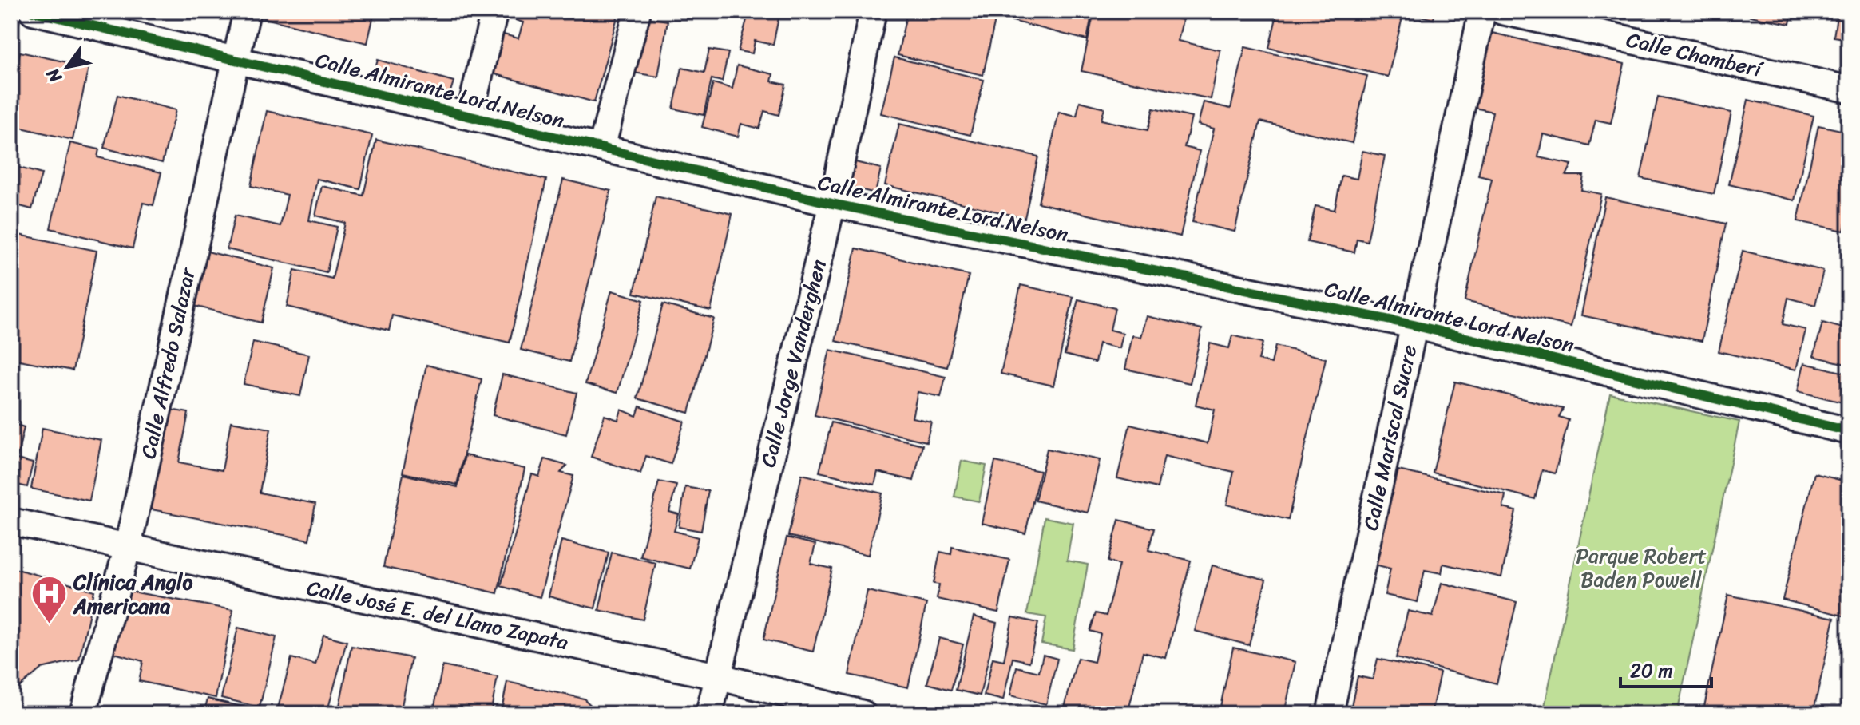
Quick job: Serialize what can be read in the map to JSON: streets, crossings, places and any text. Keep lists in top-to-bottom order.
{
  "streets": {
    "street": [
      "Calle Chamberí",
      "Calle Almirante Lord Nelson",
      "Calle Alfredo Salazar",
      "Calle Jorge Vanderghen",
      "Calle Mariscal Sucre",
      "Calle José E. del Llano Zapata"
    ]
  },
  "crossings": [
    ["Calle Almirante Lord Nelson", "Calle Alfredo Salazar"],
    ["Calle Almirante Lord Nelson", "Calle Jorge Vanderghen"],
    ["Calle Almirante Lord Nelson", "Calle Mariscal Sucre"],
    ["Calle Alfredo Salazar", "Calle José E. del Llano Zapata"],
    ["Calle Jorge Vanderghen", "Calle José E. del Llano Zapata"]
  ],
  "parks": ["Parque Robert Baden Powell"],
  "places": {
    "hospital": ["Clínica Anglo Americana"]
  },
  "scale_bar": "20 m",
  "north": "bottom left"
}
